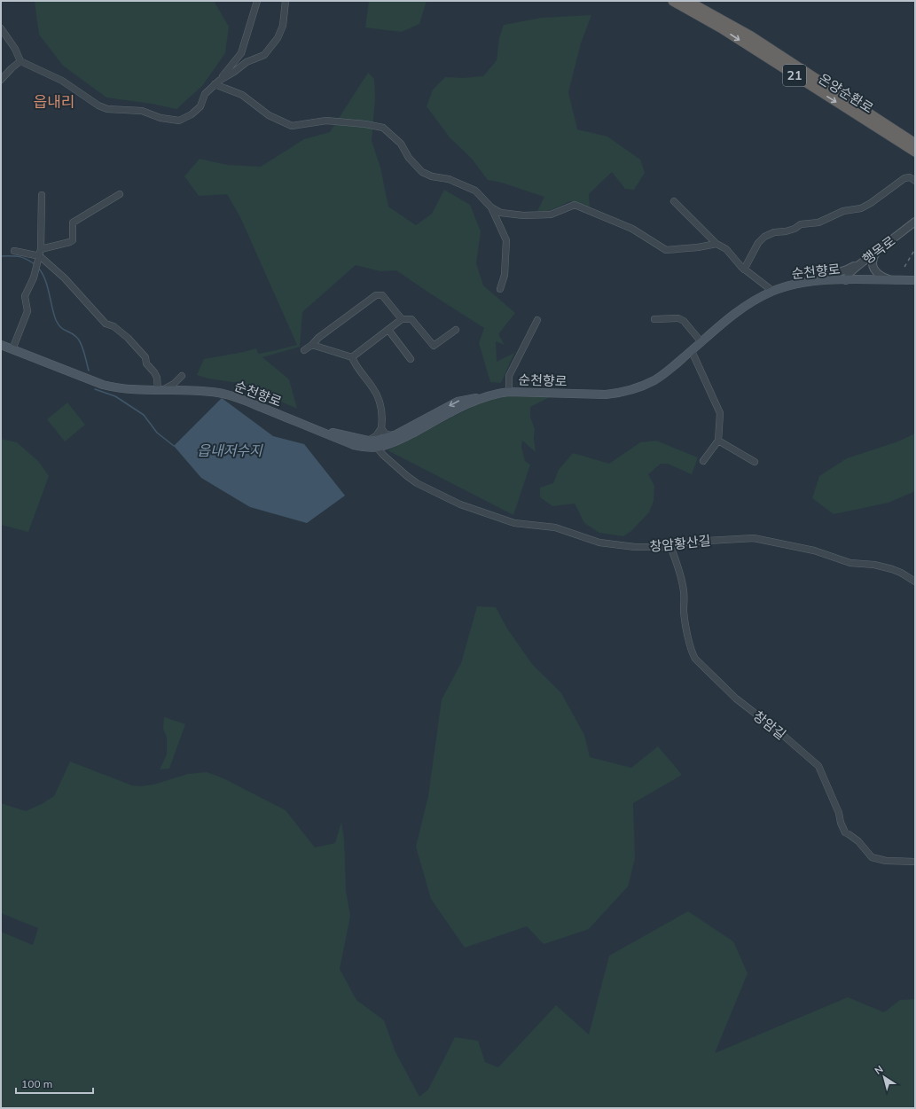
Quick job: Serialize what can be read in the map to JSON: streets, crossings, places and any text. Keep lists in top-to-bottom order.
{
  "streets": {
    "highway": ["21", "온양순환로"],
    "main road": ["순천향로"],
    "street": ["행목로", "창암황산길", "창암길"]
  },
  "crossings": [
    ["행목로", "순천향로"],
    ["순천향로", "창암황산길"],
    ["창암황산길", "창암길"]
  ],
  "districts": ["읍내리"],
  "water": ["읍내저수지"],
  "scale_bar": "100 m",
  "north": "top left"
}
